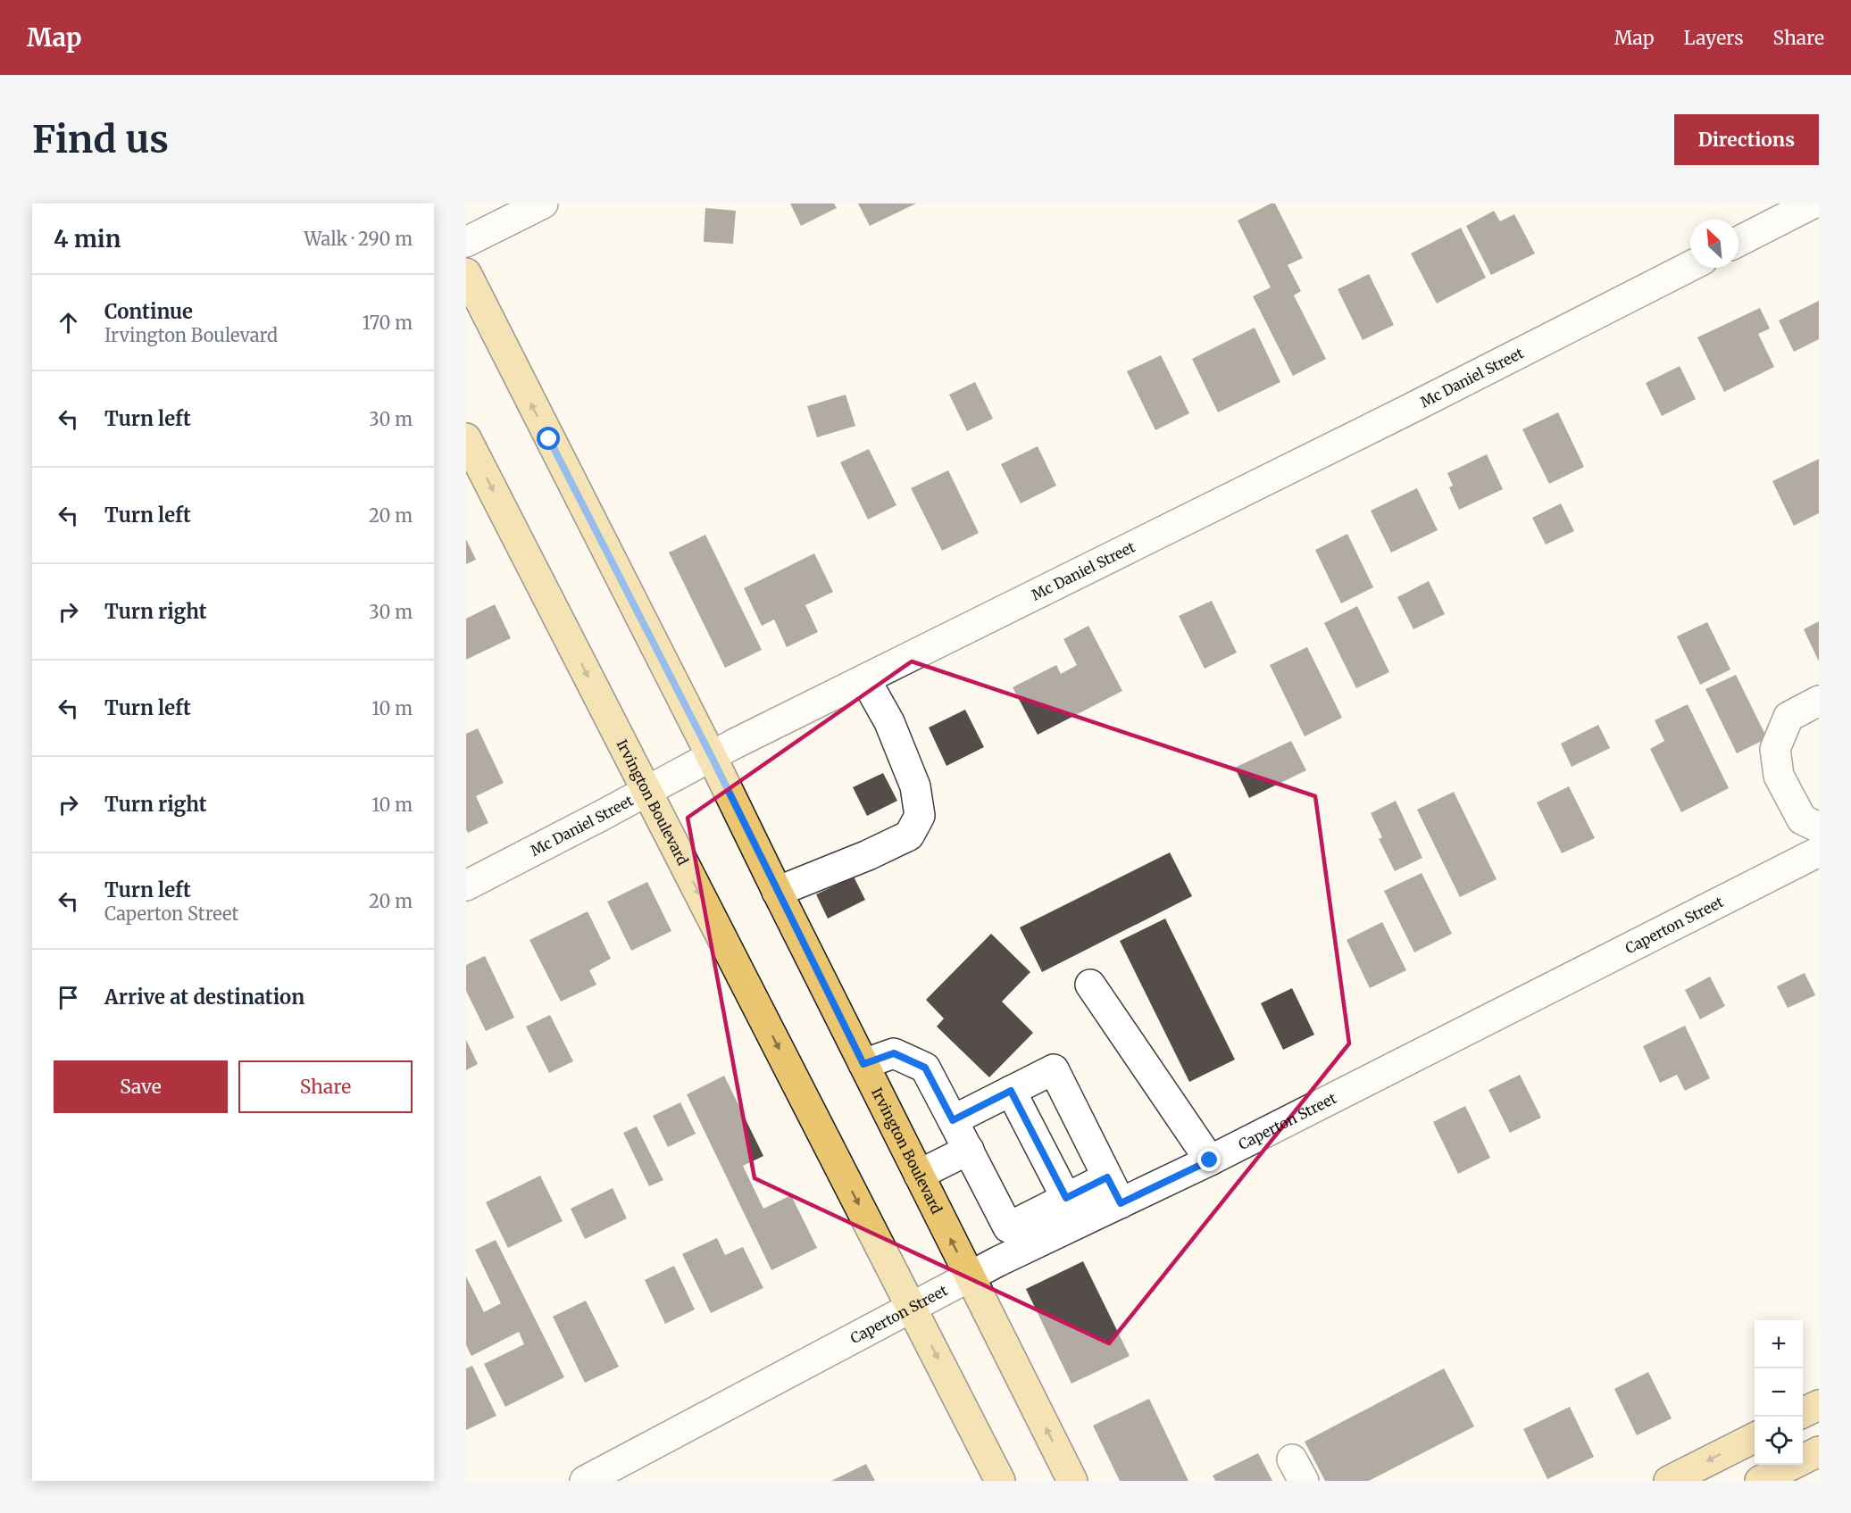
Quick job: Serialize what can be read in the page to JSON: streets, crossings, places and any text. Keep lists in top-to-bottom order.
{
  "streets": {
    "main road": ["Irvington Boulevard"],
    "street": ["Mc Daniel Street", "Caperton Street"]
  },
  "crossings": [
    ["Mc Daniel Street", "Irvington Boulevard"],
    ["Irvington Boulevard", "Caperton Street"]
  ],
  "north": "top left",
  "page": {
    "header": "Map",
    "nav": ["Map", "Layers", "Share"],
    "buttons": [
      "Directions",
      ["Save", "Share"]
    ],
    "title": "Find us",
    "heading": ["4 min", "Walk · 290 m"],
    "list": [
      ["Continue", "Irvington Boulevard", "170 m"],
      ["Turn left", "30 m"],
      ["Turn left", "20 m"],
      ["Turn right", "30 m"],
      ["Turn left", "10 m"],
      ["Turn right", "10 m"],
      ["Turn left", "Caperton Street", "20 m"],
      "Arrive at destination"
    ],
    "map_buttons": ["+", "−"]
  }
}
